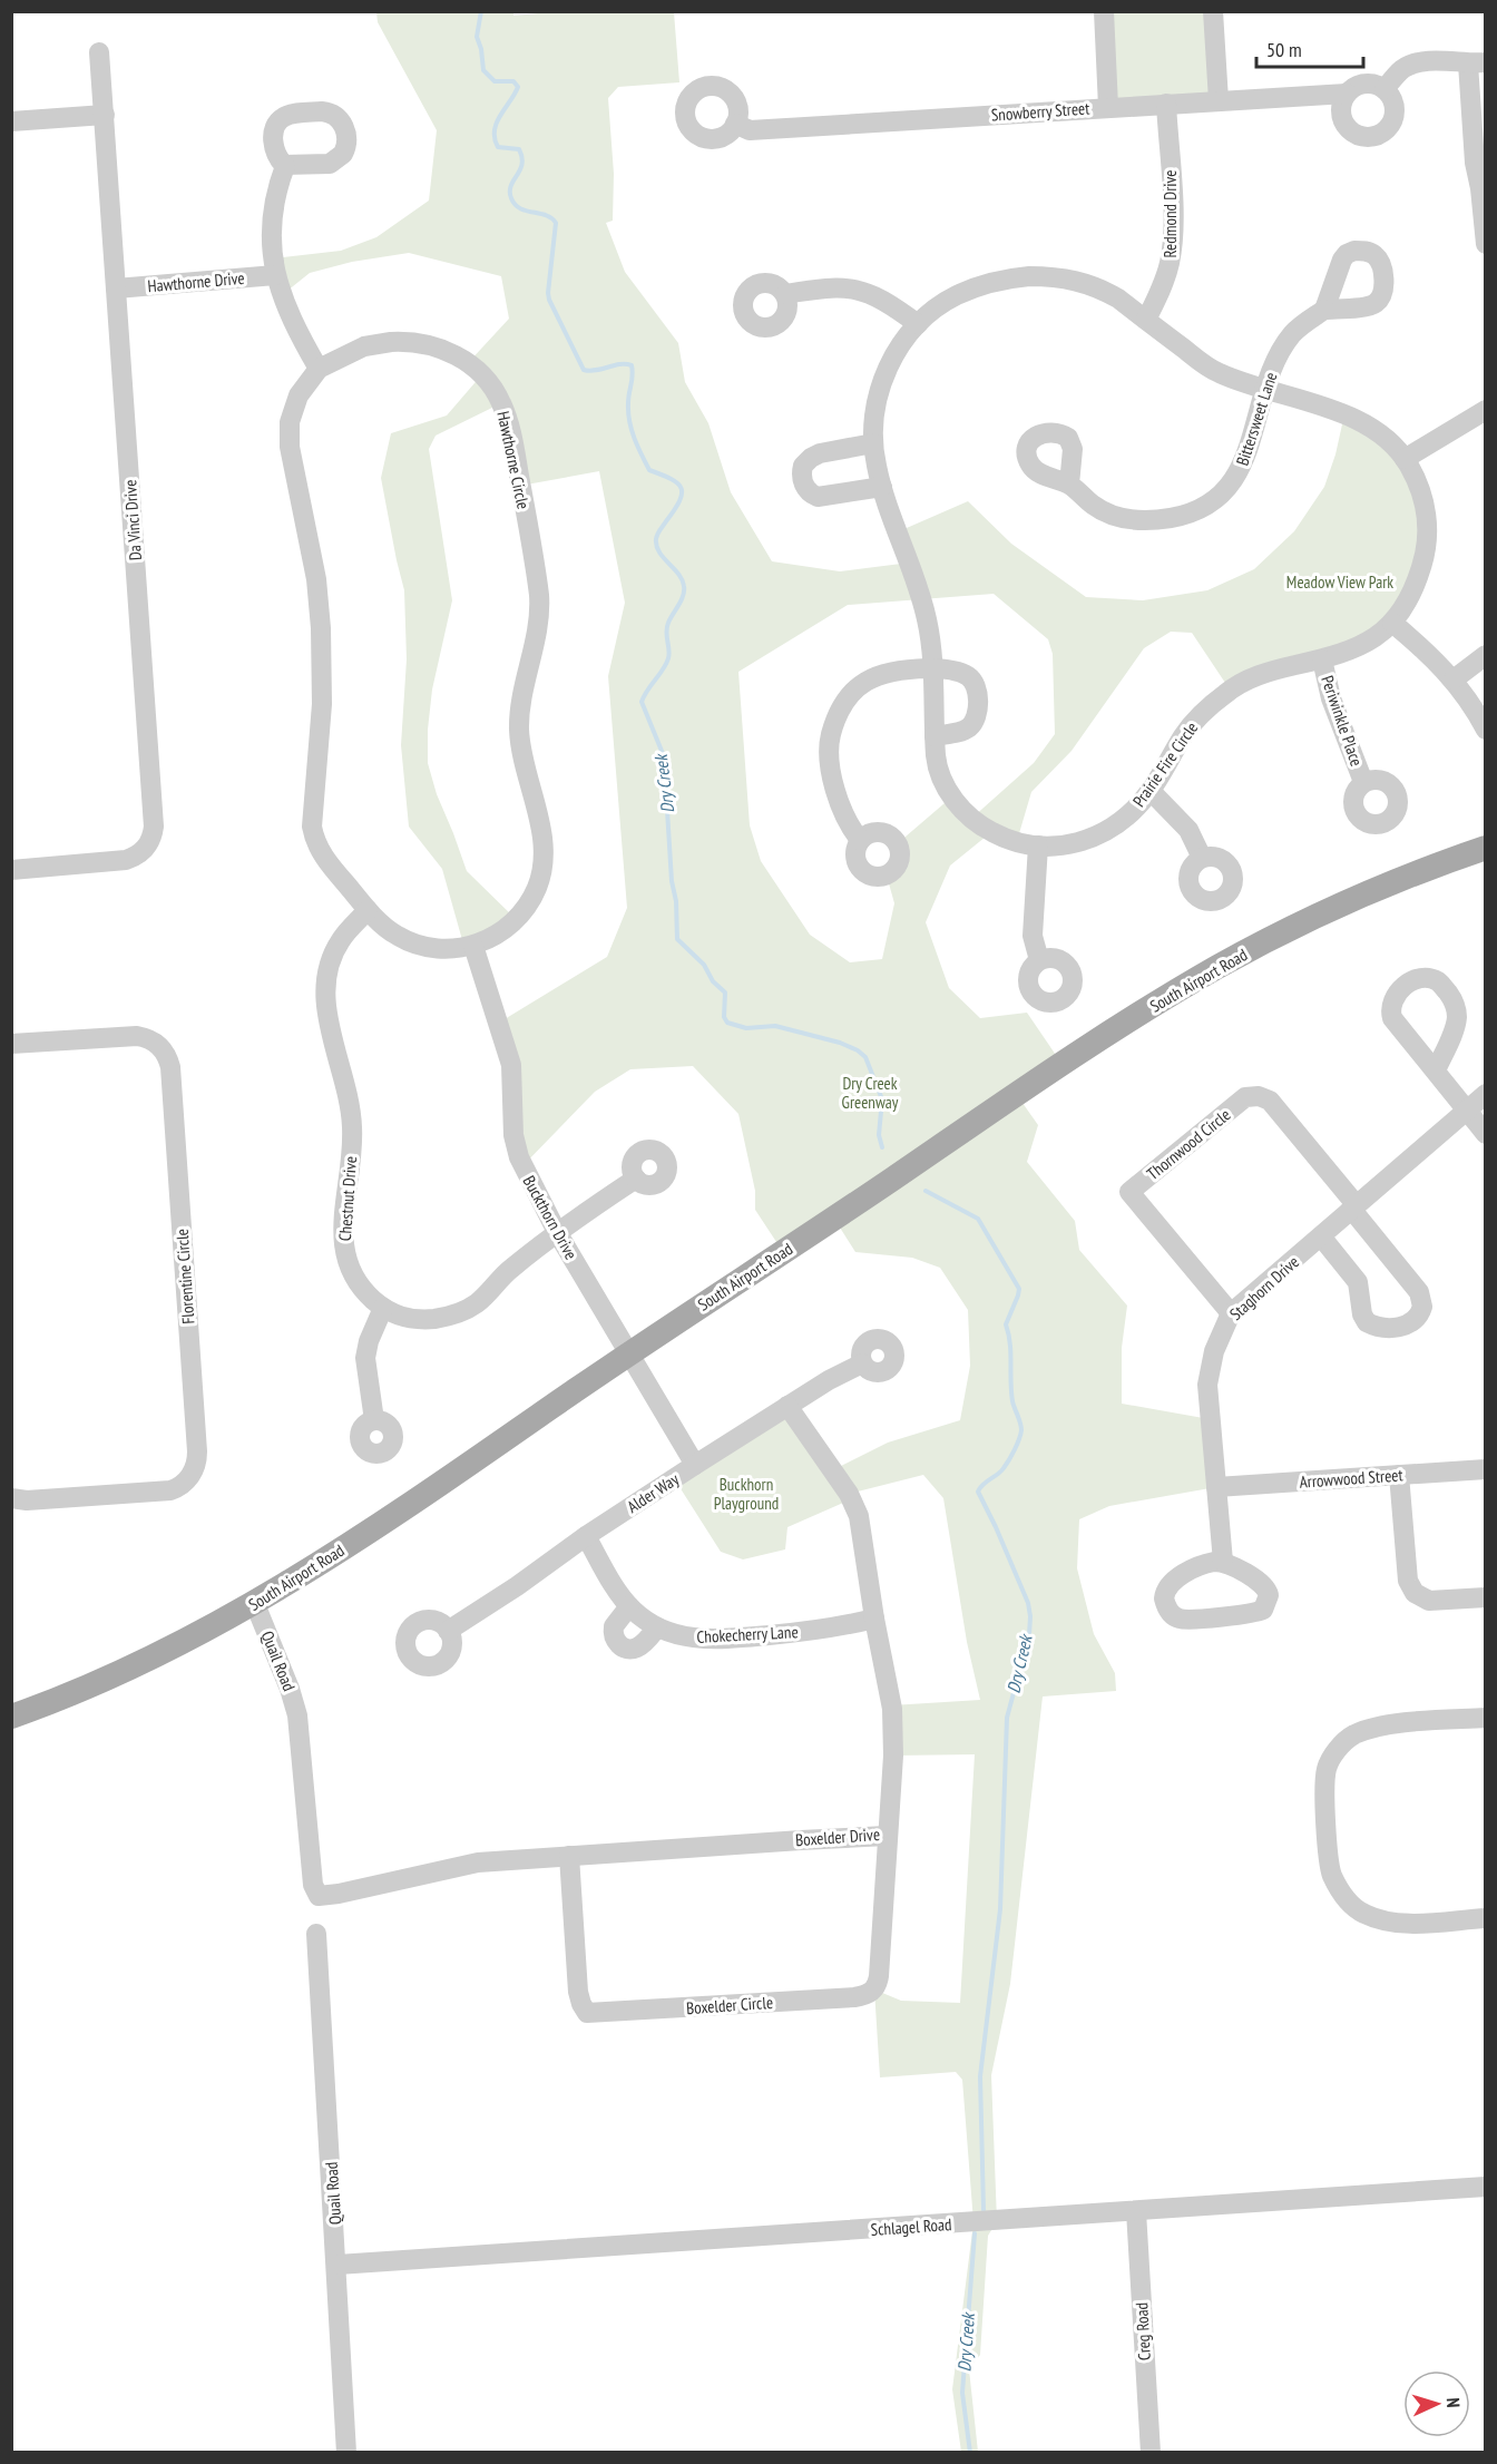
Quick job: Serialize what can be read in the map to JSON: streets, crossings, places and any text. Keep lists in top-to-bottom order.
{
  "streets": {
    "main road": ["South Airport Road"],
    "street": [
      "Snowberry Street",
      "Redmond Drive",
      "Hawthorne Drive",
      "Bittersweet Lane",
      "Hawthorne Circle",
      "Da Vinci Drive",
      "Periwinkle Place",
      "Prairie Fire Circle",
      "Thornwood Circle",
      "Chestnut Drive",
      "Buckthorn Drive",
      "Florentine Circle",
      "Staghorn Drive",
      "Arrowwood Street",
      "Alder Way",
      "Chokecherry Lane",
      "Quail Road",
      "Boxelder Drive",
      "Boxelder Circle",
      "Schlagel Road",
      "Creg Road"
    ]
  },
  "crossings": [
    ["Snowberry Street", "Redmond Drive"],
    ["Redmond Drive", "Prairie Fire Circle"],
    ["Hawthorne Drive", "Da Vinci Drive"],
    ["Bittersweet Lane", "Prairie Fire Circle"],
    ["Hawthorne Circle", "Chestnut Drive"],
    ["Hawthorne Circle", "Buckthorn Drive"],
    ["Periwinkle Place", "Prairie Fire Circle"],
    ["South Airport Road", "Buckthorn Drive"],
    ["South Airport Road", "Quail Road"],
    ["Thornwood Circle", "Staghorn Drive"],
    ["Chestnut Drive", "Buckthorn Drive"],
    ["Buckthorn Drive", "Alder Way"],
    ["Staghorn Drive", "Arrowwood Street"],
    ["Alder Way", "Chokecherry Lane"],
    ["Alder Way", "Boxelder Drive"],
    ["Chokecherry Lane", "Boxelder Drive"],
    ["Quail Road", "Boxelder Drive"],
    ["Quail Road", "Schlagel Road"],
    ["Boxelder Drive", "Boxelder Circle"],
    ["Schlagel Road", "Creg Road"]
  ],
  "water": ["Dry Creek"],
  "parks": ["Meadow View Park", "Dry Creek Greenway", "Buckhorn Playground"],
  "scale_bar": "50 m",
  "north": "right"
}
